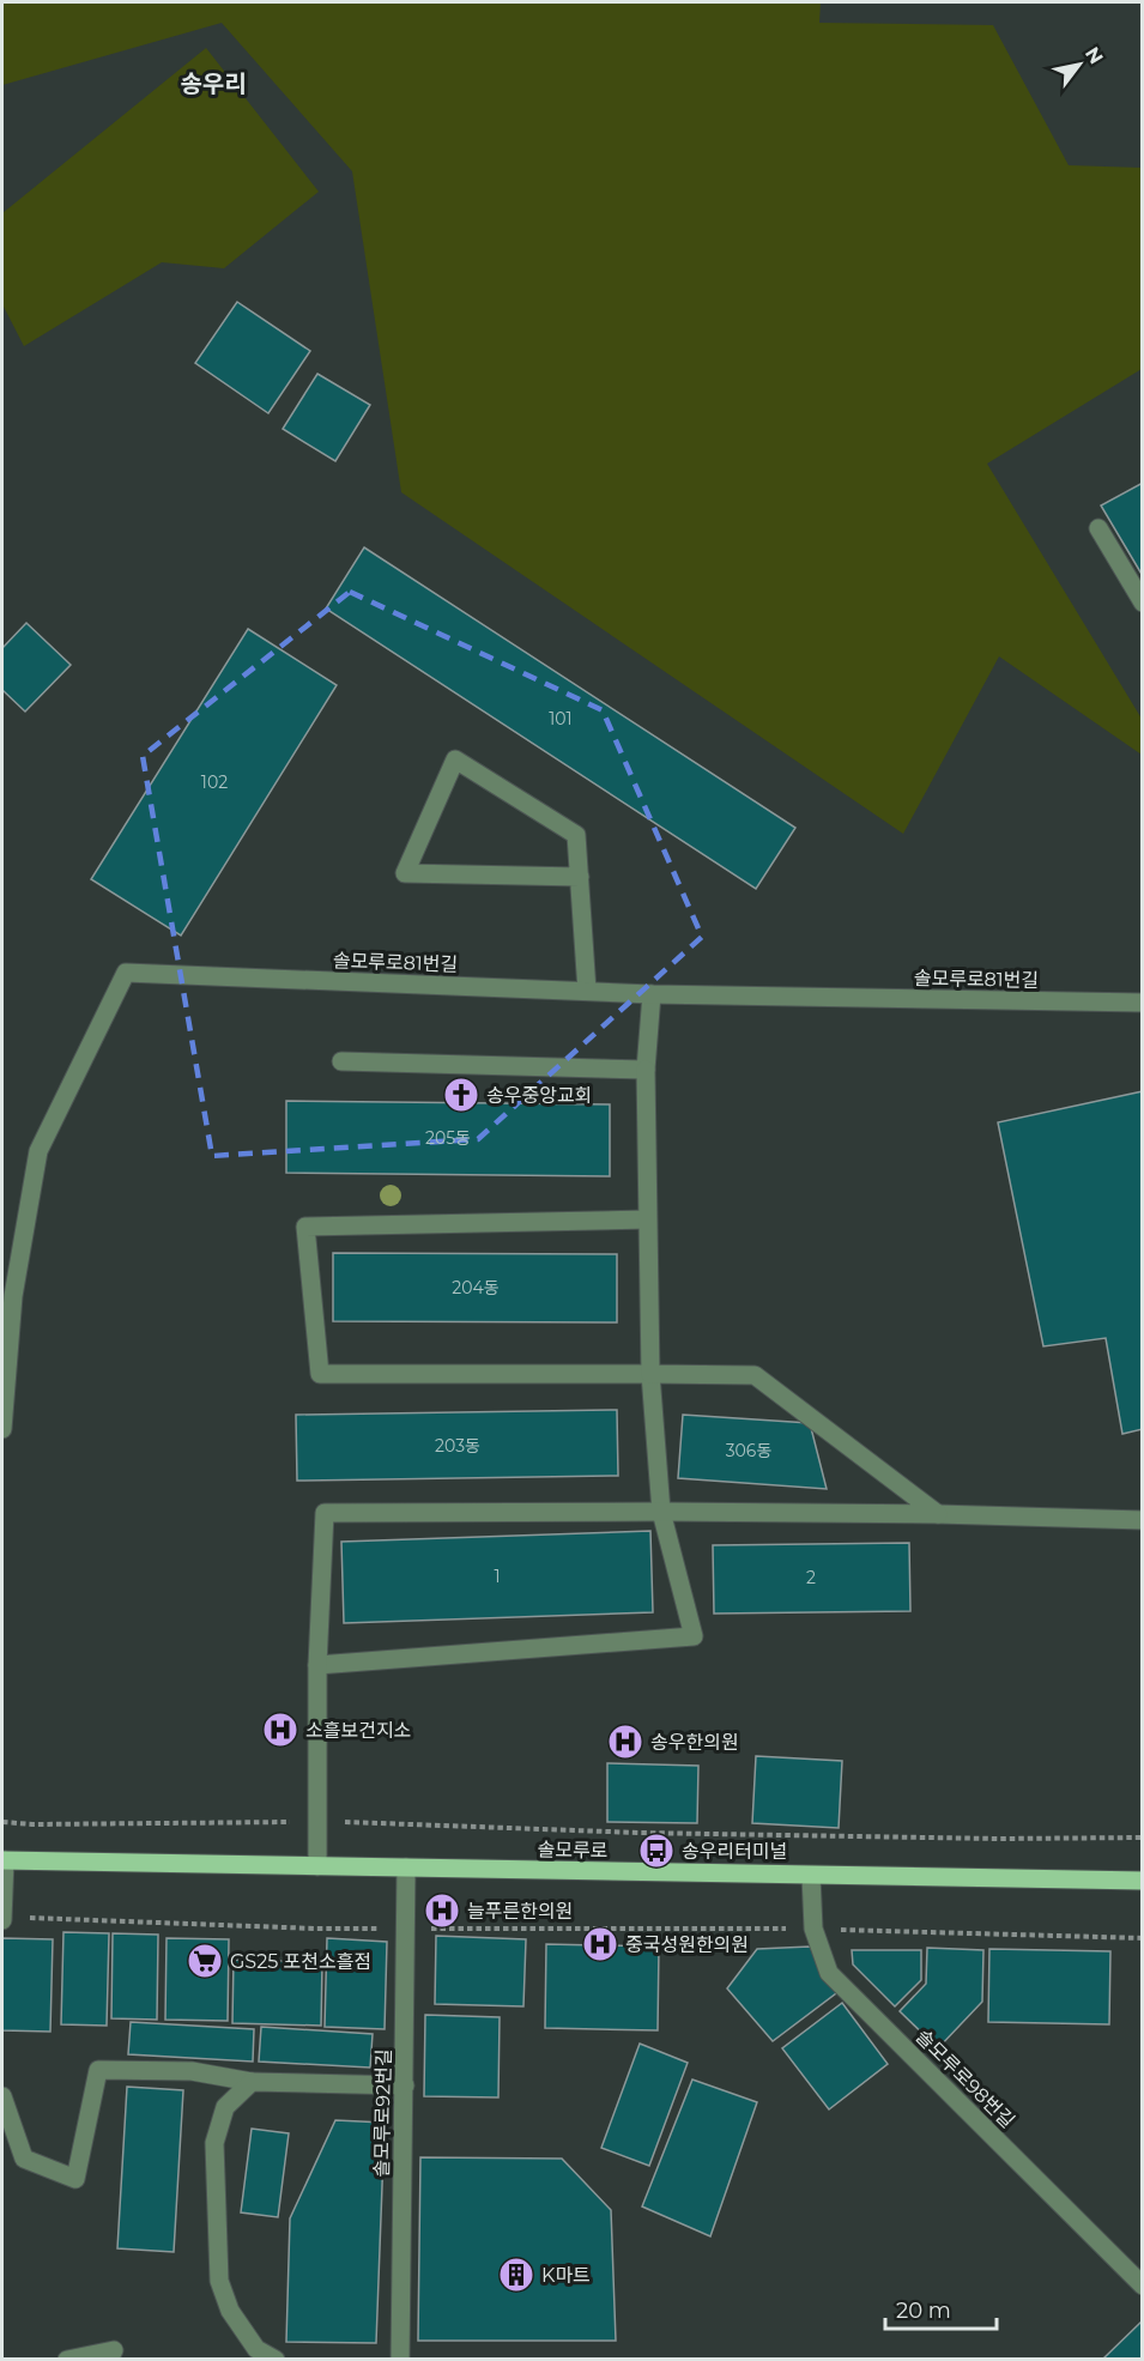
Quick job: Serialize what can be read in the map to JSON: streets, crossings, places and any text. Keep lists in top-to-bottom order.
{
  "streets": {
    "main road": ["솔모루로"],
    "street": ["솔모루로81번길", "솔모루로98번길", "솔모루로92번길"]
  },
  "crossings": [
    ["솔모루로", "솔모루로98번길"],
    ["솔모루로", "솔모루로92번길"]
  ],
  "districts": ["송우리"],
  "places": {
    "church": ["송우중앙교회"],
    "hospital": [
      "소흘보건지소",
      "송우한의원",
      "늘푸른한의원",
      "중국성원한의원"
    ],
    "bus stop": ["송우리터미널"],
    "supermarket": ["GS25 포천소흘점"],
    "building": ["K마트"]
  },
  "house_numbers": [
    "101",
    "102",
    "205동",
    "204동",
    "203동",
    "306동",
    "1",
    "2"
  ],
  "scale_bar": "20 m",
  "north": "top right"
}
